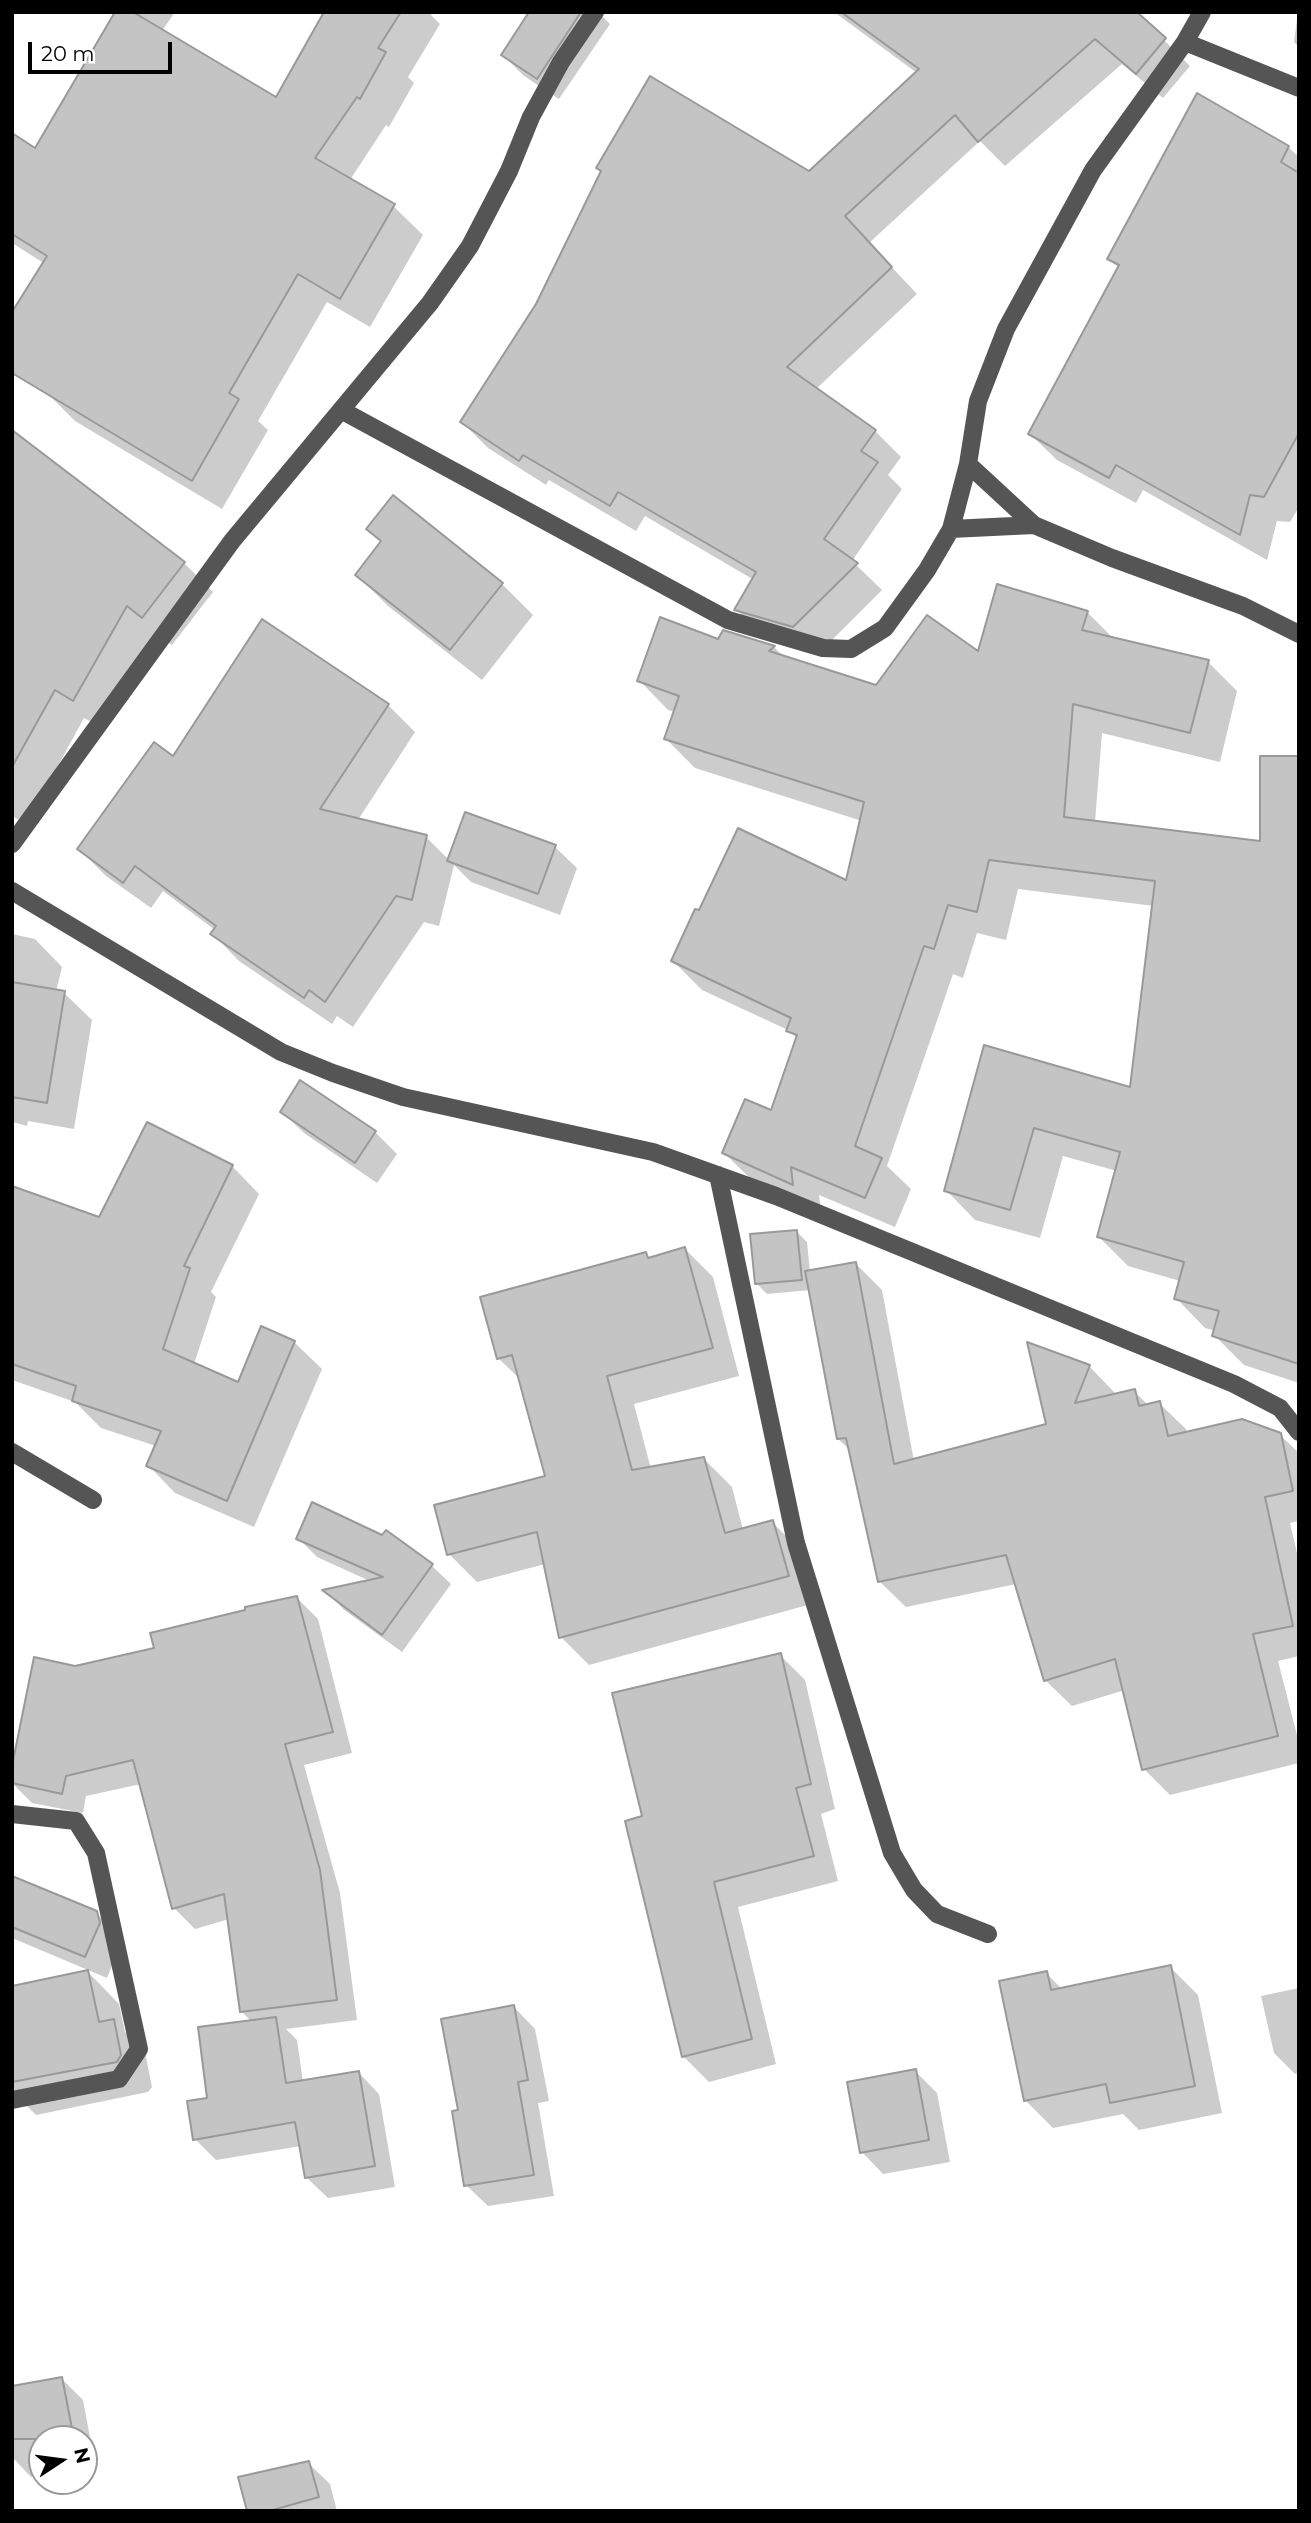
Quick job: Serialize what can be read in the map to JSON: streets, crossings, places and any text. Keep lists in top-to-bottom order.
{
  "scale_bar": "20 m",
  "north": "right"
}
